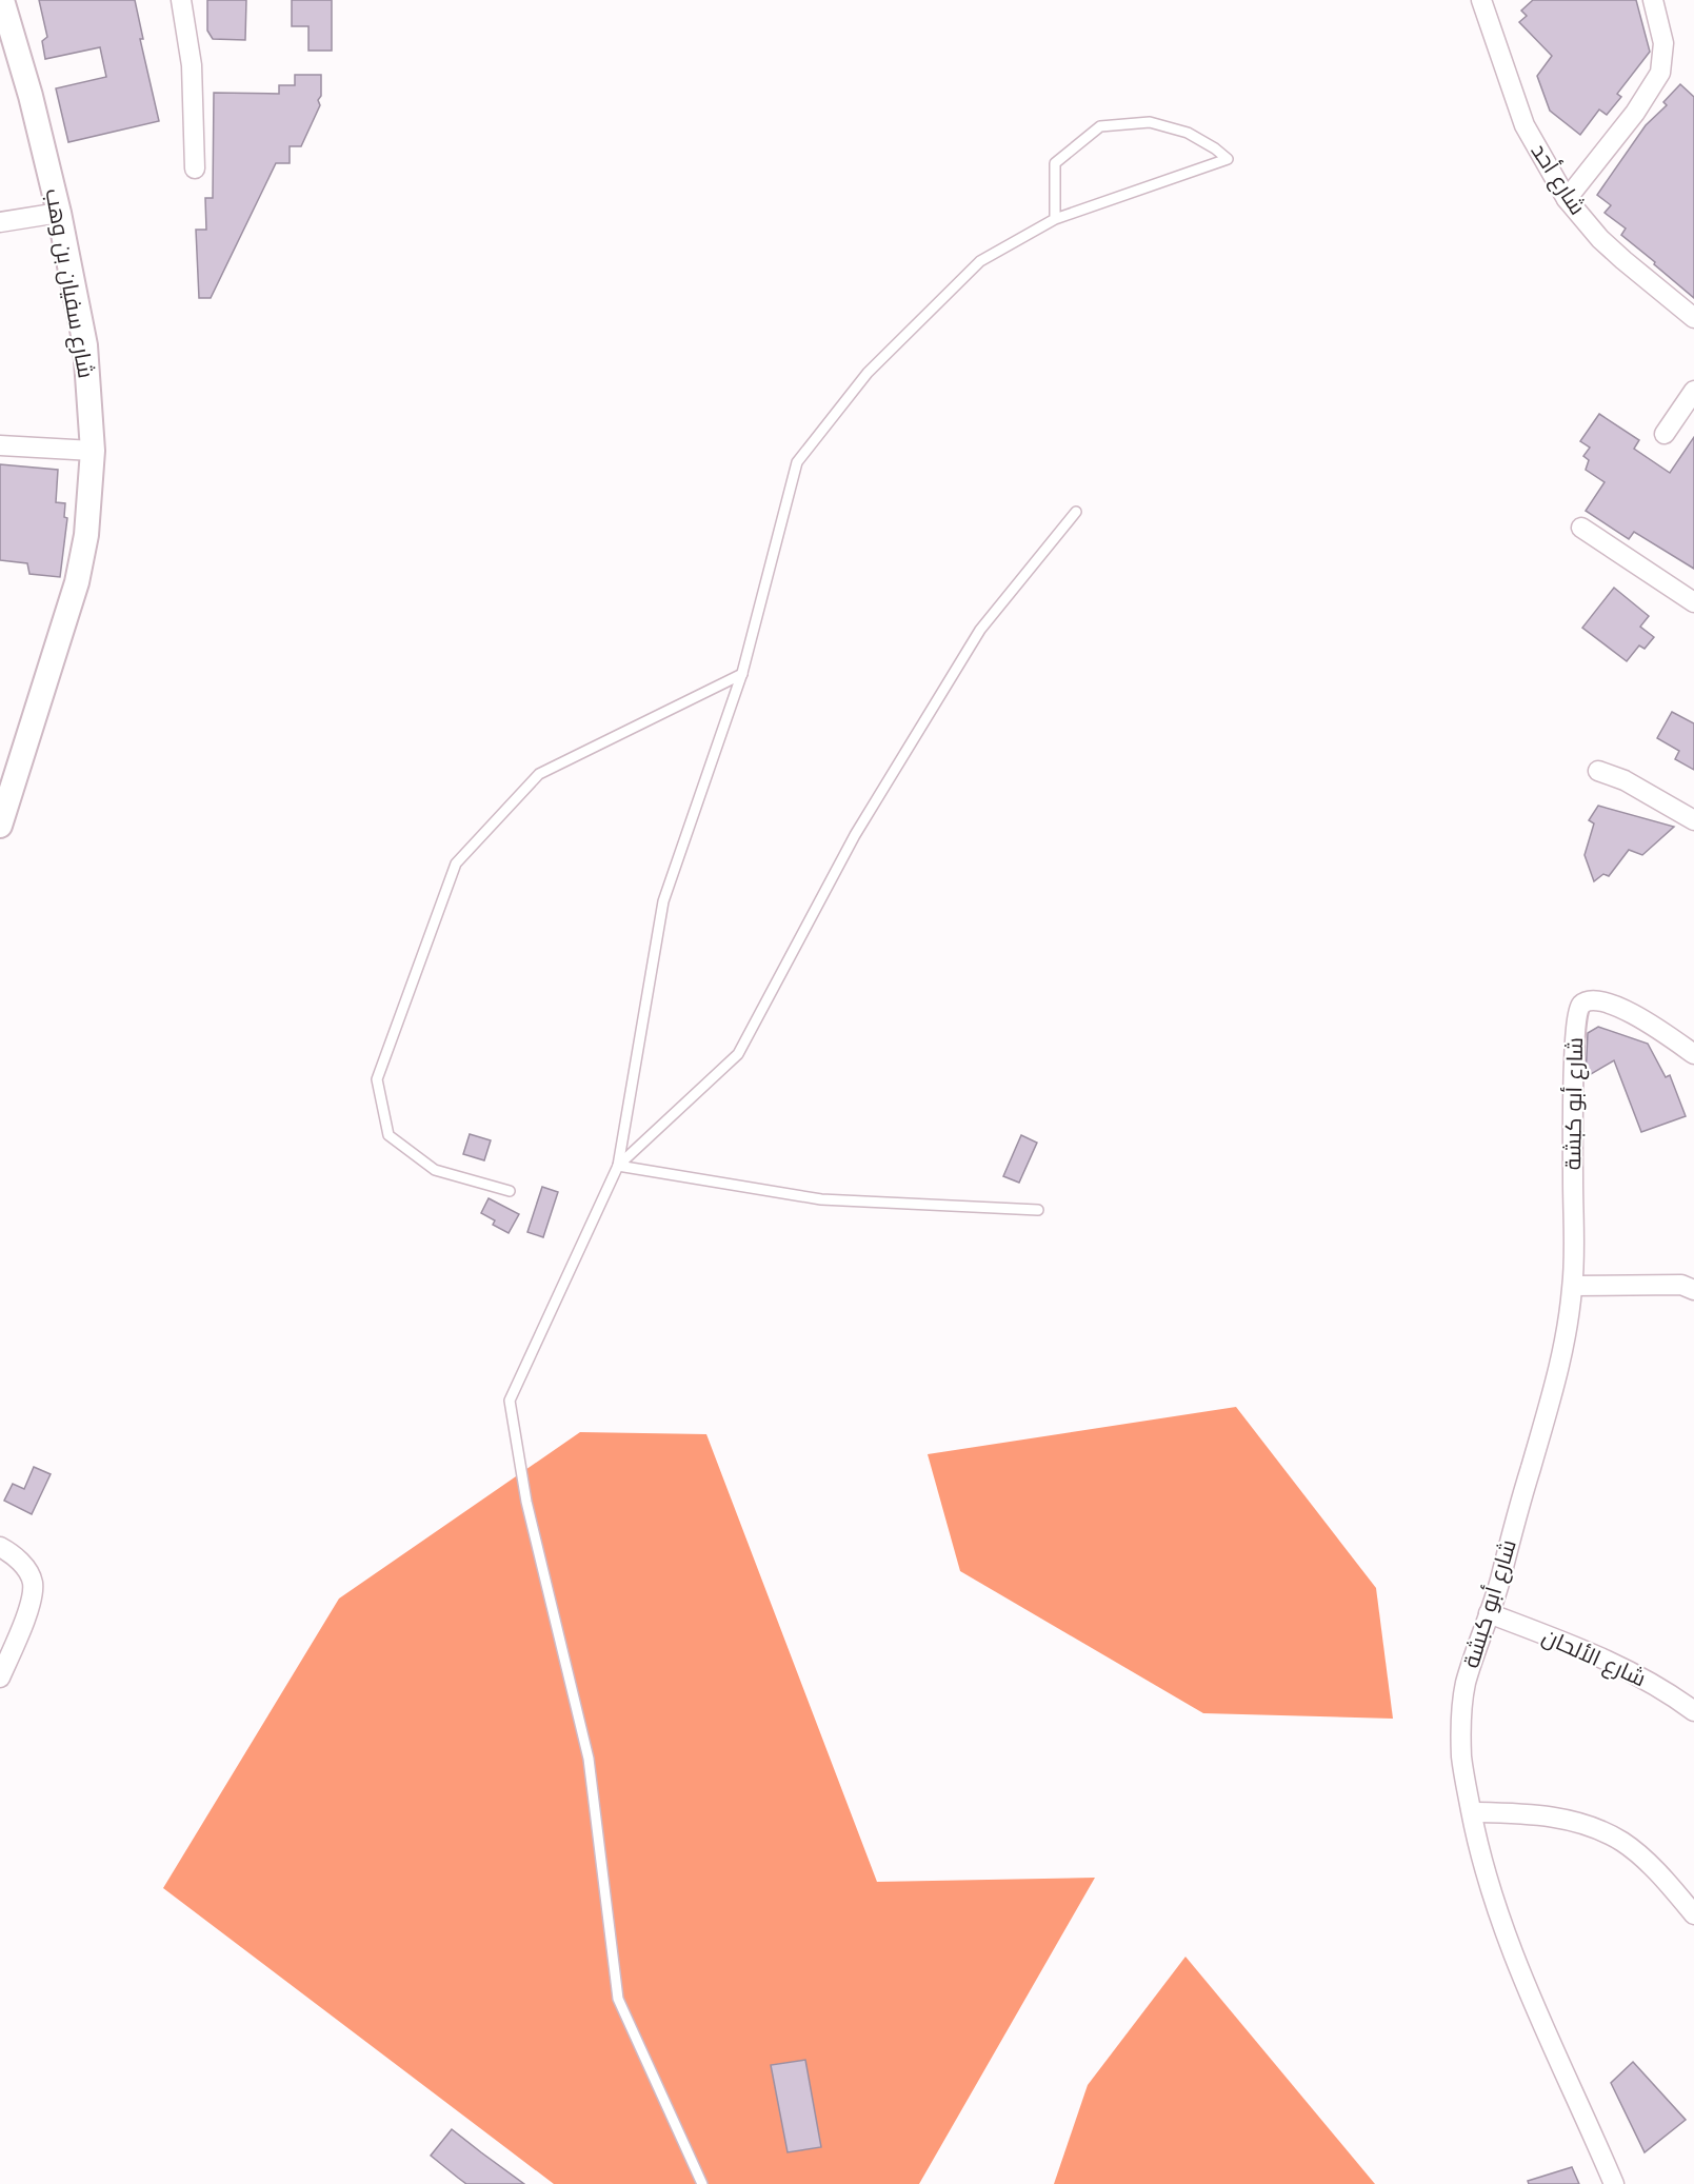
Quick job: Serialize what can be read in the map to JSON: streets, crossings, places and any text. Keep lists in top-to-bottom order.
{
  "streets": {
    "street": [
      "شارع أحد",
      "شارع سفيان بن وهب",
      "شارع أبو كبشة",
      "شارع الألحان"
    ]
  },
  "crossings": [
    ["شارع أبو كبشة", "شارع الألحان"]
  ]
}
